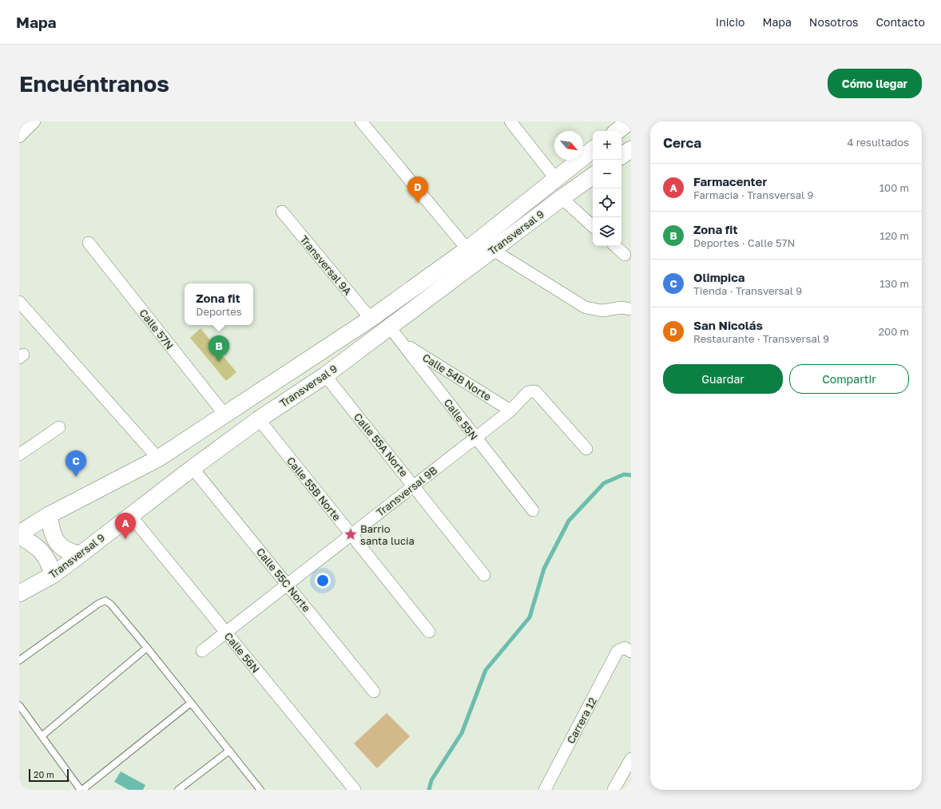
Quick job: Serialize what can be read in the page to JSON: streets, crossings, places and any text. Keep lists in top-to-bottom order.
{
  "streets": {
    "main road": ["Transversal 9"],
    "street": [
      "Transversal 9A",
      "Calle 57N",
      "Calle 54B Norte",
      "Calle 55N",
      "Calle 55A Norte",
      "Calle 55B Norte",
      "Transversal 9B",
      "Calle 55C Norte",
      "Calle 56N",
      "Carrera 12"
    ]
  },
  "crossings": [
    ["Transversal 9", "Transversal 9A"],
    ["Transversal 9", "Calle 57N"],
    ["Transversal 9", "Calle 55N"],
    ["Transversal 9", "Calle 55A Norte"],
    ["Transversal 9", "Calle 55B Norte"],
    ["Transversal 9", "Calle 55C Norte"],
    ["Transversal 9", "Calle 56N"],
    ["Calle 54B Norte", "Calle 55N"],
    ["Calle 54B Norte", "Transversal 9B"],
    ["Calle 55N", "Transversal 9B"],
    ["Calle 55A Norte", "Transversal 9B"],
    ["Calle 55B Norte", "Transversal 9B"],
    ["Transversal 9B", "Calle 55C Norte"],
    ["Transversal 9B", "Calle 56N"]
  ],
  "places": {
    "place": ["Barrio santa lucia"]
  },
  "scale_bar": "20 m",
  "north": "bottom right",
  "page": {
    "header": "Mapa",
    "nav": [
      "Inicio",
      "Mapa",
      "Nosotros",
      "Contacto"
    ],
    "buttons": [
      "Cómo llegar",
      ["Guardar", "Compartir"]
    ],
    "title": "Encuéntranos",
    "heading": ["Cerca", "4 resultados"],
    "map_buttons": ["+", "−"],
    "list": [
      {
        "mark": "A",
        "name": "Farmacenter",
        "note": "Farmacia · Transversal 9",
        "value": "100 m"
      },
      {
        "mark": "B",
        "name": "Zona fit",
        "note": "Deportes · Calle 57N",
        "value": "120 m"
      },
      {
        "mark": "C",
        "name": "Olimpica",
        "note": "Tienda · Transversal 9",
        "value": "130 m"
      },
      {
        "mark": "D",
        "name": "San Nicolás",
        "note": "Restaurante · Transversal 9",
        "value": "200 m"
      }
    ],
    "pins": [
      "D",
      "B",
      "C",
      "A"
    ],
    "popup": ["Zona fit", "Deportes"],
    "scale": "20 m"
  }
}
